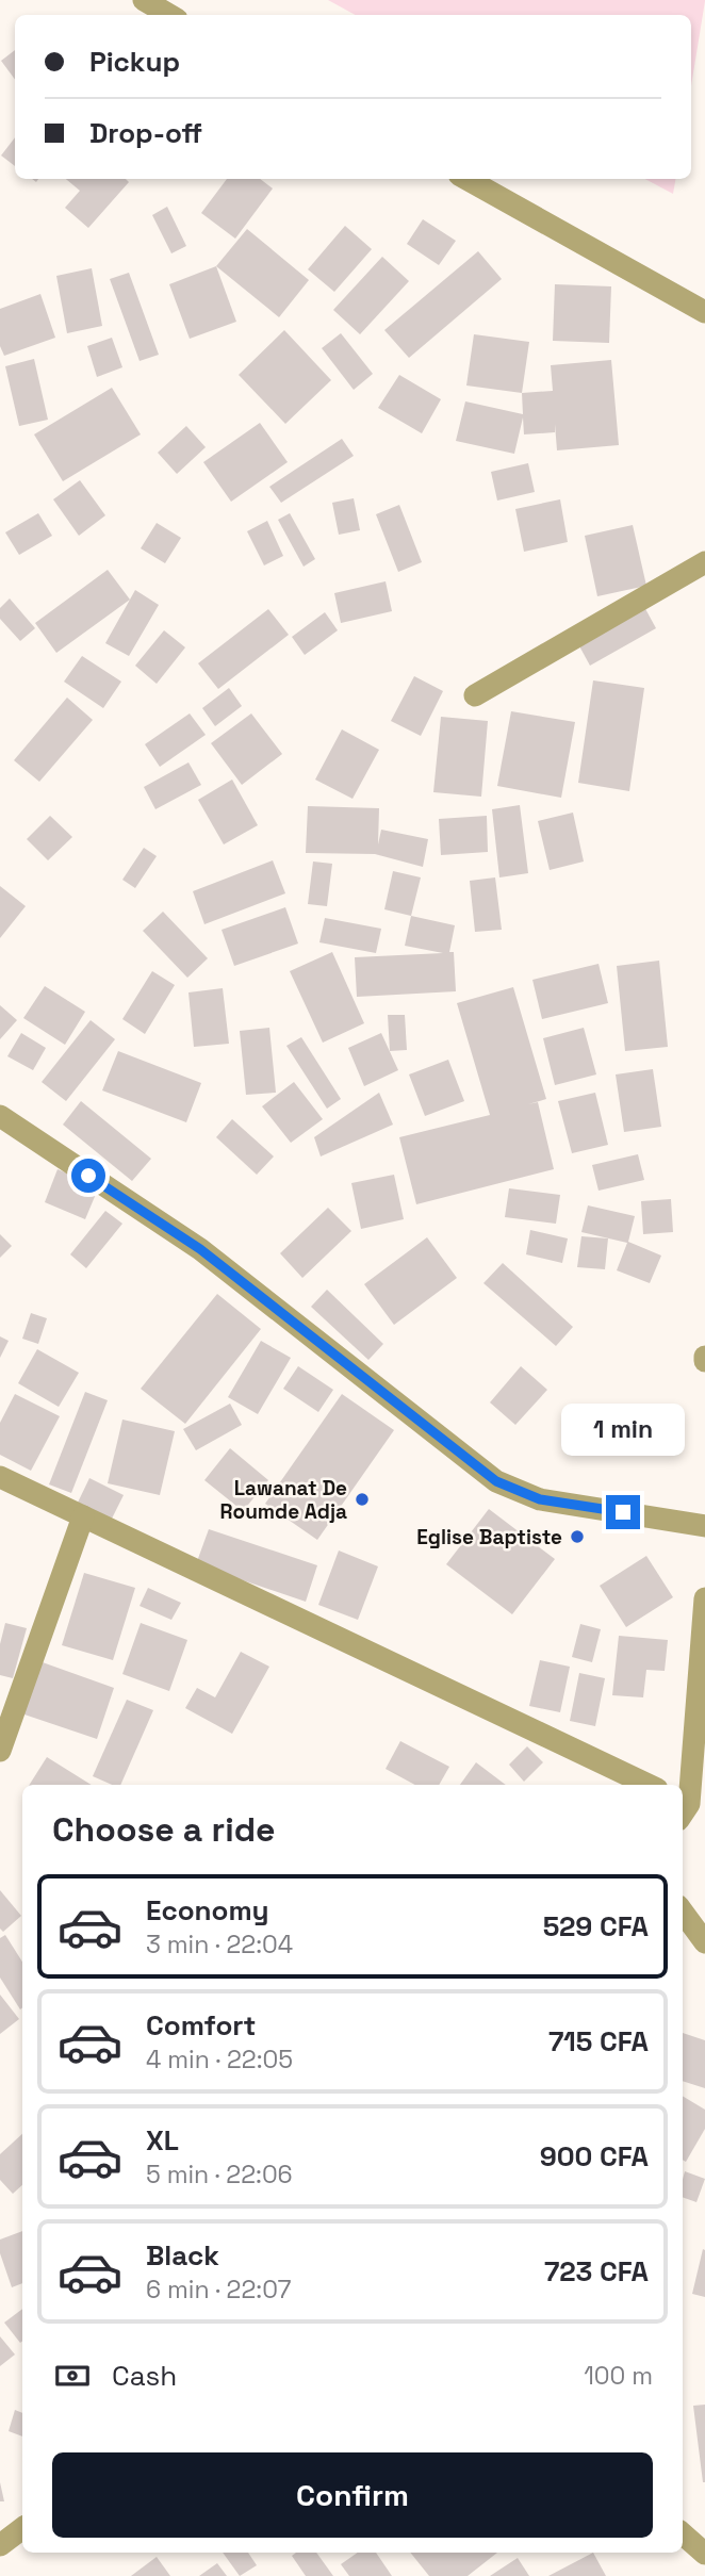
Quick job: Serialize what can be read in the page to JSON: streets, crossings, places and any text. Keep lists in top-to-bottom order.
{
  "places": ["Lawanat De Roumde Adja", "Eglise Baptiste"],
  "page": {
    "banner": ["Pickup", "Drop-off"],
    "bubble": "1 min",
    "heading": "Choose a ride",
    "list": [
      {
        "name": "Economy",
        "note": "3 min · 22:04",
        "value": "529 CFA"
      },
      {
        "name": "Comfort",
        "note": "4 min · 22:05",
        "value": "715 CFA"
      },
      {
        "name": "XL",
        "note": "5 min · 22:06",
        "value": "900 CFA"
      },
      {
        "name": "Black",
        "note": "6 min · 22:07",
        "value": "723 CFA"
      }
    ],
    "pay": ["Cash", "100 m"],
    "buttons": "Confirm"
  }
}
